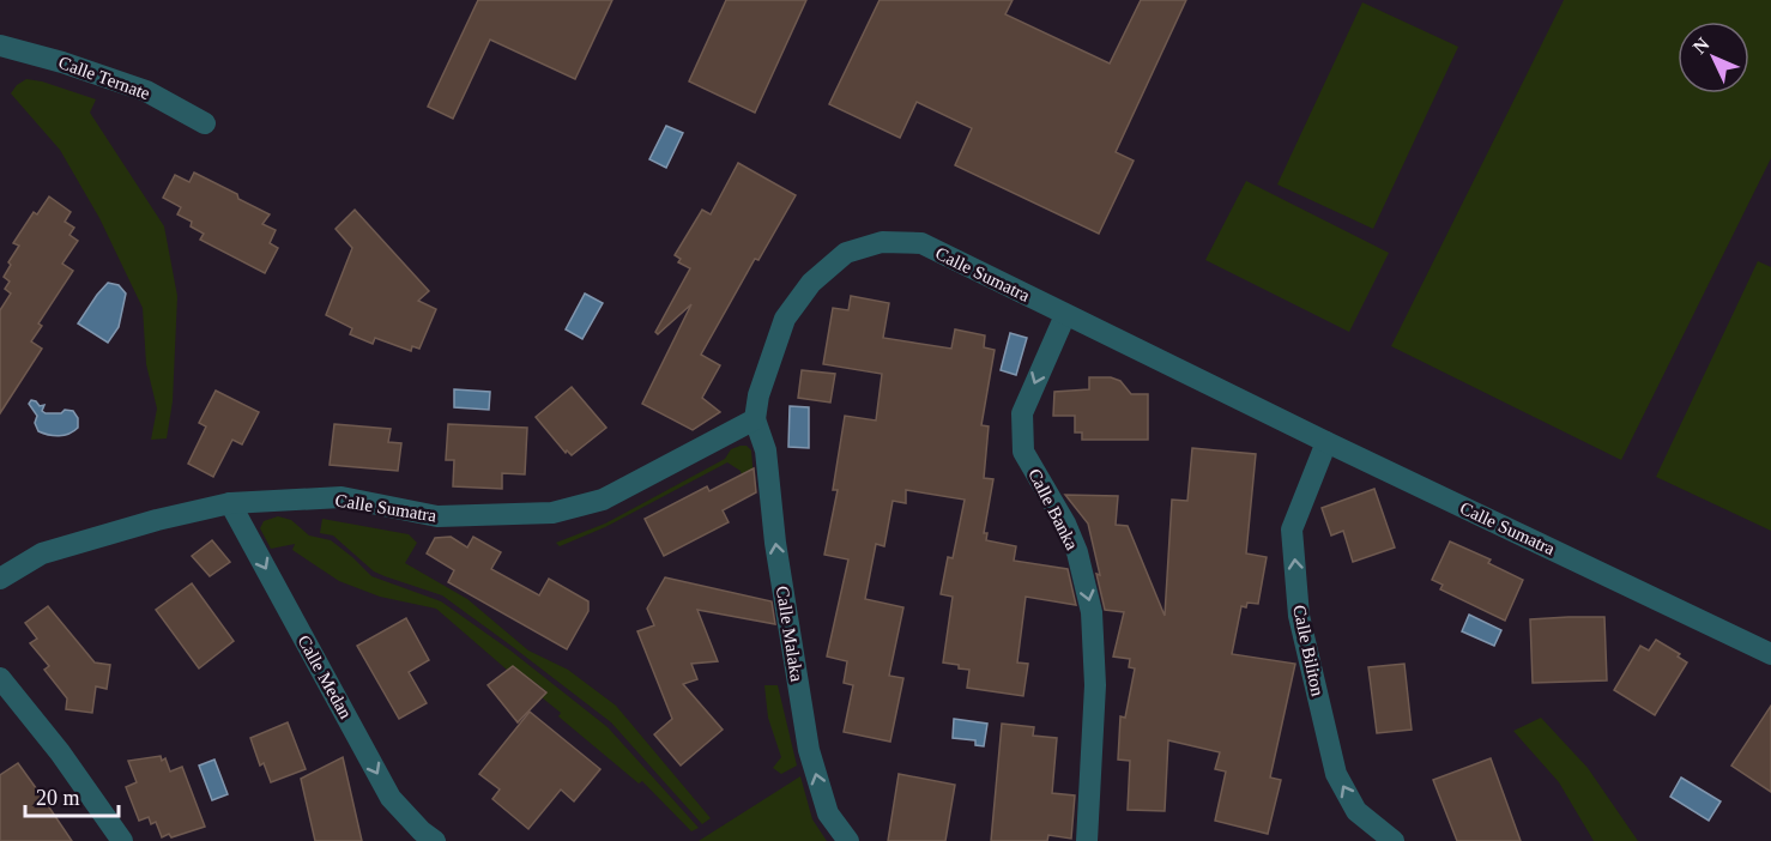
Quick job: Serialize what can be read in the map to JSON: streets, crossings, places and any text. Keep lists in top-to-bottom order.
{
  "streets": {
    "street": [
      "Calle Ternate",
      "Calle Sumatra",
      "Calle Banka",
      "Calle Malaka",
      "Calle Biliton",
      "Calle Medan"
    ]
  },
  "crossings": [
    ["Calle Sumatra", "Calle Banka"],
    ["Calle Sumatra", "Calle Malaka"],
    ["Calle Sumatra", "Calle Biliton"],
    ["Calle Sumatra", "Calle Medan"]
  ],
  "one_way": [
    "Calle Banka",
    "Calle Malaka",
    "Calle Biliton",
    "Calle Medan"
  ],
  "scale_bar": "20 m",
  "north": "top left"
}
